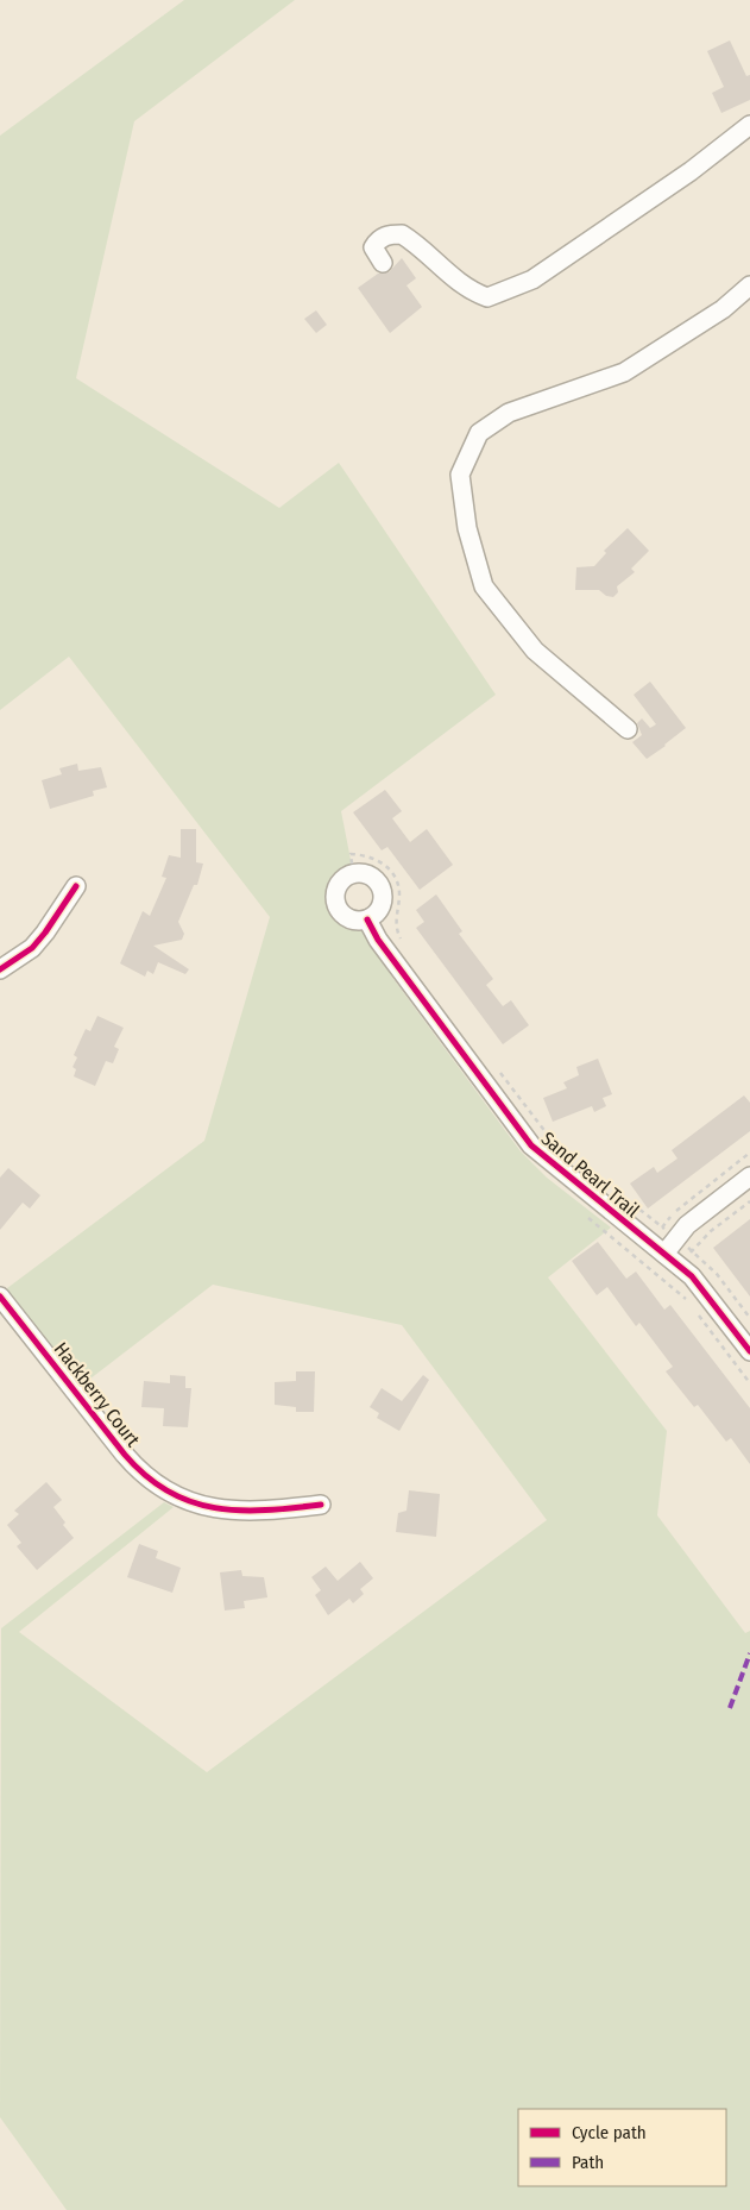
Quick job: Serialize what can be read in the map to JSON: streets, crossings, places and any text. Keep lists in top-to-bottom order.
{
  "streets": {
    "street": ["Sand Pearl Trail", "Hackberry Court"]
  },
  "legend": ["Cycle path", "Path"]
}
